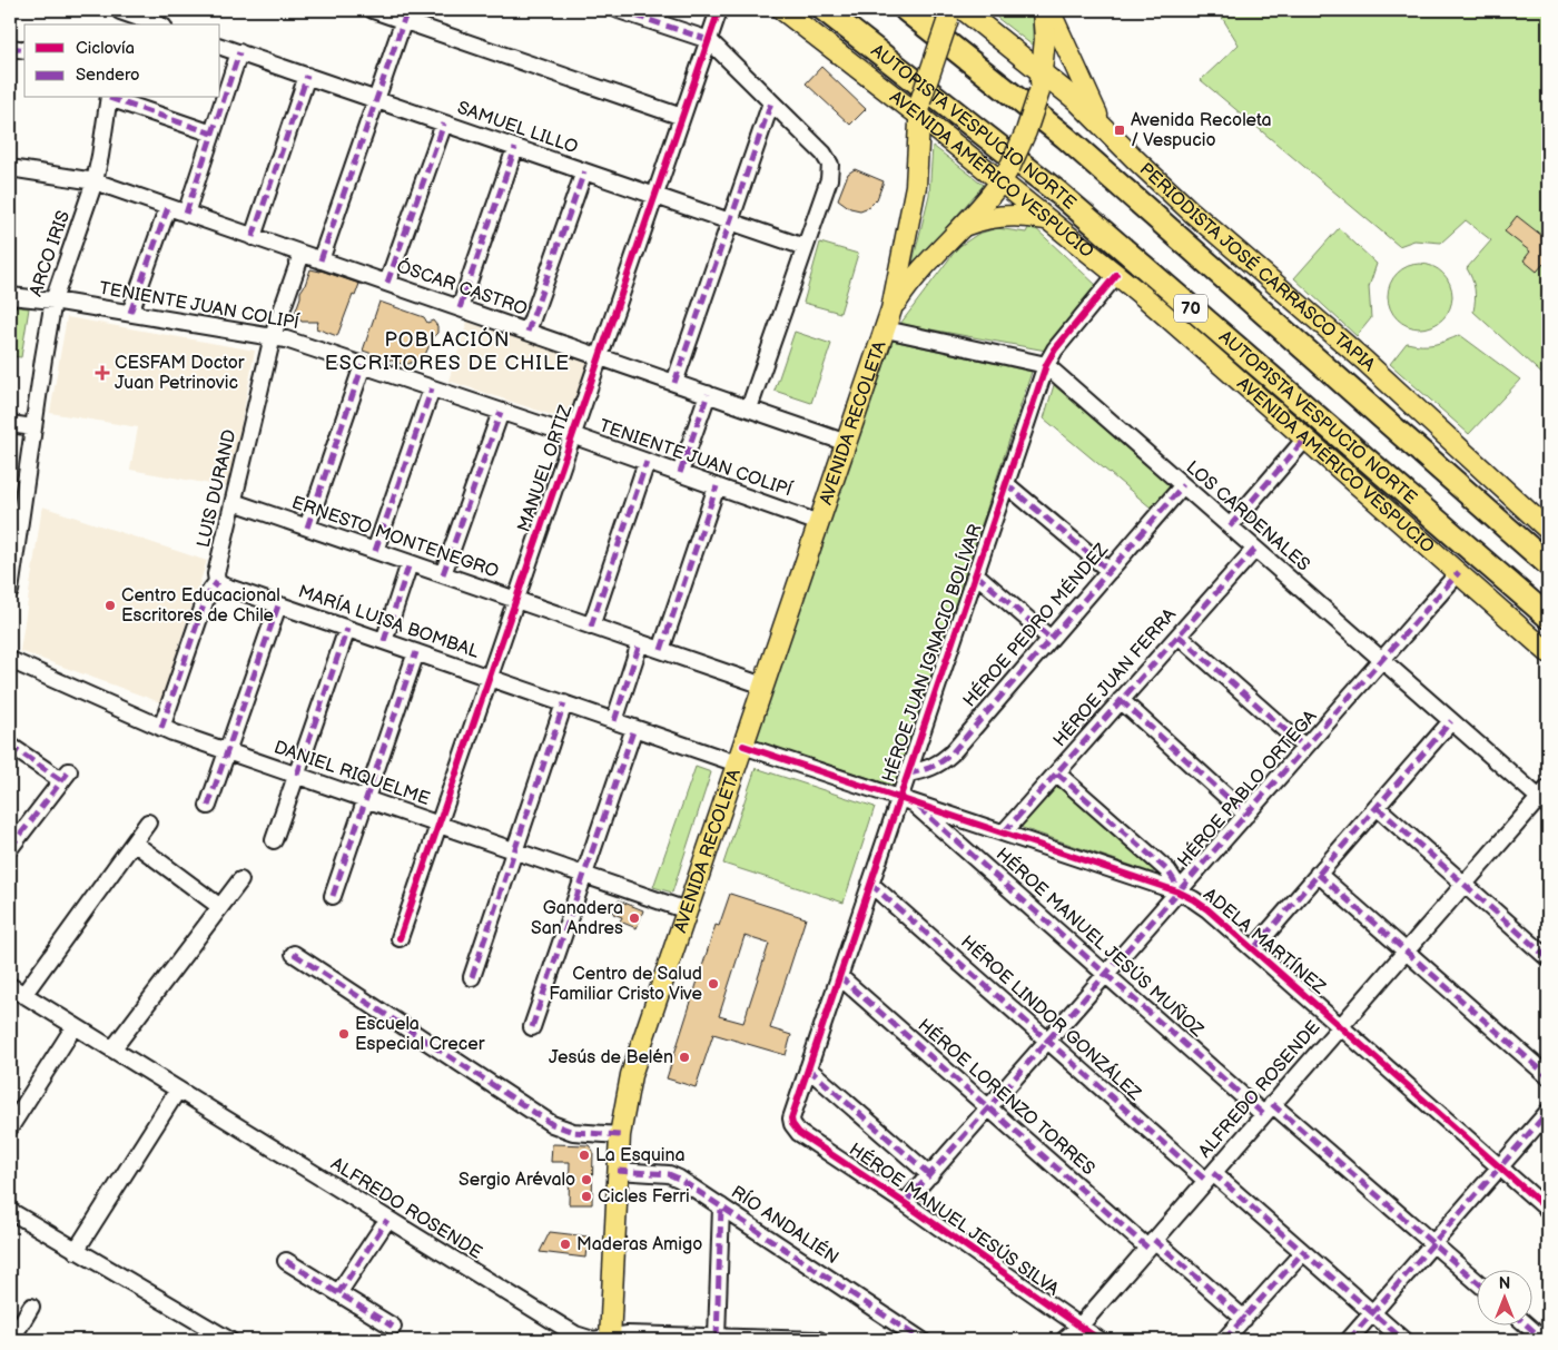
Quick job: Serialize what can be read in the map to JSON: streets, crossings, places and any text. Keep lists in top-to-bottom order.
{
  "streets": {
    "highway": ["AUTOPISTA VESPUCIO NORTE", "70"],
    "main road": ["AVENIDA AMÉRICO VESPUCIO", "PERIODISTA JOSÉ CARRASCO TAPIA", "AVENIDA RECOLETA"],
    "street": [
      "SAMUEL LILLO",
      "ARCO IRIS",
      "ÓSCAR CASTRO",
      "TENIENTE JUAN COLIPÍ",
      "MANUEL ORTIZ",
      "LUIS DURAND",
      "LOS CARDENALES",
      "ERNESTO MONTENEGRO",
      "MARÍA LUISA BOMBAL",
      "HÉROE PEDRO MÉNDEZ",
      "HÉROE JUAN IGNACIO BOLÍVAR",
      "HÉROE JUAN FERRA",
      "DANIEL RIQUELME",
      "HÉROE PABLO ORTEGA",
      "ADELA MARTÍNEZ",
      "HÉROE MANUEL JESÚS MUÑOZ",
      "HÉROE LINDOR GONZÁLEZ",
      "ALFREDO ROSENDE",
      "HÉROE LORENZO TORRES",
      "HÉROE MANUEL JESÚS SILVA",
      "RÍO ANDALIÉN"
    ]
  },
  "crossings": [
    ["SAMUEL LILLO", "MANUEL ORTIZ"],
    ["AVENIDA AMÉRICO VESPUCIO", "AVENIDA RECOLETA"],
    ["AVENIDA AMÉRICO VESPUCIO", "HÉROE JUAN IGNACIO BOLÍVAR"],
    ["AVENIDA AMÉRICO VESPUCIO", "HÉROE PABLO ORTEGA"],
    ["ARCO IRIS", "ÓSCAR CASTRO"],
    ["ARCO IRIS", "TENIENTE JUAN COLIPÍ"],
    ["PERIODISTA JOSÉ CARRASCO TAPIA", "AVENIDA RECOLETA"],
    ["ÓSCAR CASTRO", "AVENIDA RECOLETA"],
    ["ÓSCAR CASTRO", "MANUEL ORTIZ"],
    ["ÓSCAR CASTRO", "LUIS DURAND"],
    ["TENIENTE JUAN COLIPÍ", "AVENIDA RECOLETA"],
    ["TENIENTE JUAN COLIPÍ", "MANUEL ORTIZ"],
    ["TENIENTE JUAN COLIPÍ", "LUIS DURAND"],
    ["AVENIDA RECOLETA", "LOS CARDENALES"],
    ["AVENIDA RECOLETA", "ERNESTO MONTENEGRO"],
    ["AVENIDA RECOLETA", "MARÍA LUISA BOMBAL"],
    ["AVENIDA RECOLETA", "DANIEL RIQUELME"],
    ["AVENIDA RECOLETA", "ADELA MARTÍNEZ"],
    ["AVENIDA RECOLETA", "ALFREDO ROSENDE"],
    ["AVENIDA RECOLETA", "RÍO ANDALIÉN"],
    ["MANUEL ORTIZ", "ERNESTO MONTENEGRO"],
    ["MANUEL ORTIZ", "MARÍA LUISA BOMBAL"],
    ["MANUEL ORTIZ", "DANIEL RIQUELME"],
    ["LUIS DURAND", "ERNESTO MONTENEGRO"],
    ["LUIS DURAND", "MARÍA LUISA BOMBAL"],
    ["LUIS DURAND", "DANIEL RIQUELME"],
    ["LOS CARDENALES", "HÉROE PEDRO MÉNDEZ"],
    ["LOS CARDENALES", "HÉROE JUAN IGNACIO BOLÍVAR"],
    ["LOS CARDENALES", "HÉROE JUAN FERRA"],
    ["LOS CARDENALES", "HÉROE PABLO ORTEGA"],
    ["LOS CARDENALES", "ALFREDO ROSENDE"],
    ["MARÍA LUISA BOMBAL", "ADELA MARTÍNEZ"],
    ["HÉROE PEDRO MÉNDEZ", "HÉROE JUAN IGNACIO BOLÍVAR"],
    ["HÉROE JUAN IGNACIO BOLÍVAR", "ADELA MARTÍNEZ"],
    ["HÉROE JUAN IGNACIO BOLÍVAR", "HÉROE MANUEL JESÚS MUÑOZ"],
    ["HÉROE JUAN IGNACIO BOLÍVAR", "HÉROE LINDOR GONZÁLEZ"],
    ["HÉROE JUAN IGNACIO BOLÍVAR", "HÉROE LORENZO TORRES"],
    ["HÉROE JUAN IGNACIO BOLÍVAR", "HÉROE MANUEL JESÚS SILVA"],
    ["HÉROE JUAN FERRA", "ADELA MARTÍNEZ"],
    ["HÉROE PABLO ORTEGA", "ADELA MARTÍNEZ"],
    ["HÉROE PABLO ORTEGA", "HÉROE MANUEL JESÚS MUÑOZ"],
    ["HÉROE PABLO ORTEGA", "HÉROE LINDOR GONZÁLEZ"],
    ["HÉROE PABLO ORTEGA", "HÉROE LORENZO TORRES"],
    ["HÉROE PABLO ORTEGA", "HÉROE MANUEL JESÚS SILVA"],
    ["ADELA MARTÍNEZ", "HÉROE MANUEL JESÚS MUÑOZ"],
    ["ADELA MARTÍNEZ", "ALFREDO ROSENDE"],
    ["HÉROE MANUEL JESÚS MUÑOZ", "ALFREDO ROSENDE"],
    ["HÉROE LINDOR GONZÁLEZ", "ALFREDO ROSENDE"],
    ["ALFREDO ROSENDE", "HÉROE LORENZO TORRES"],
    ["ALFREDO ROSENDE", "HÉROE MANUEL JESÚS SILVA"]
  ],
  "districts": ["POBLACIÓN ESCRITORES DE CHILE"],
  "places": {
    "transit": ["Avenida Recoleta / Vespucio"],
    "health": ["CESFAM Doctor Juan Petrinovic"],
    "other": [
      "Centro Educacional Escritores de Chile",
      "Ganadera San Andres",
      "Centro de Salud Familiar Cristo Vive",
      "Escuela Especial Crecer",
      "Jesús de Belén",
      "La Esquina",
      "Sergio Arévalo",
      "Cicles Ferri",
      "Maderas Amigo"
    ]
  },
  "legend": ["Ciclovía", "Sendero"],
  "north": "top"
}
